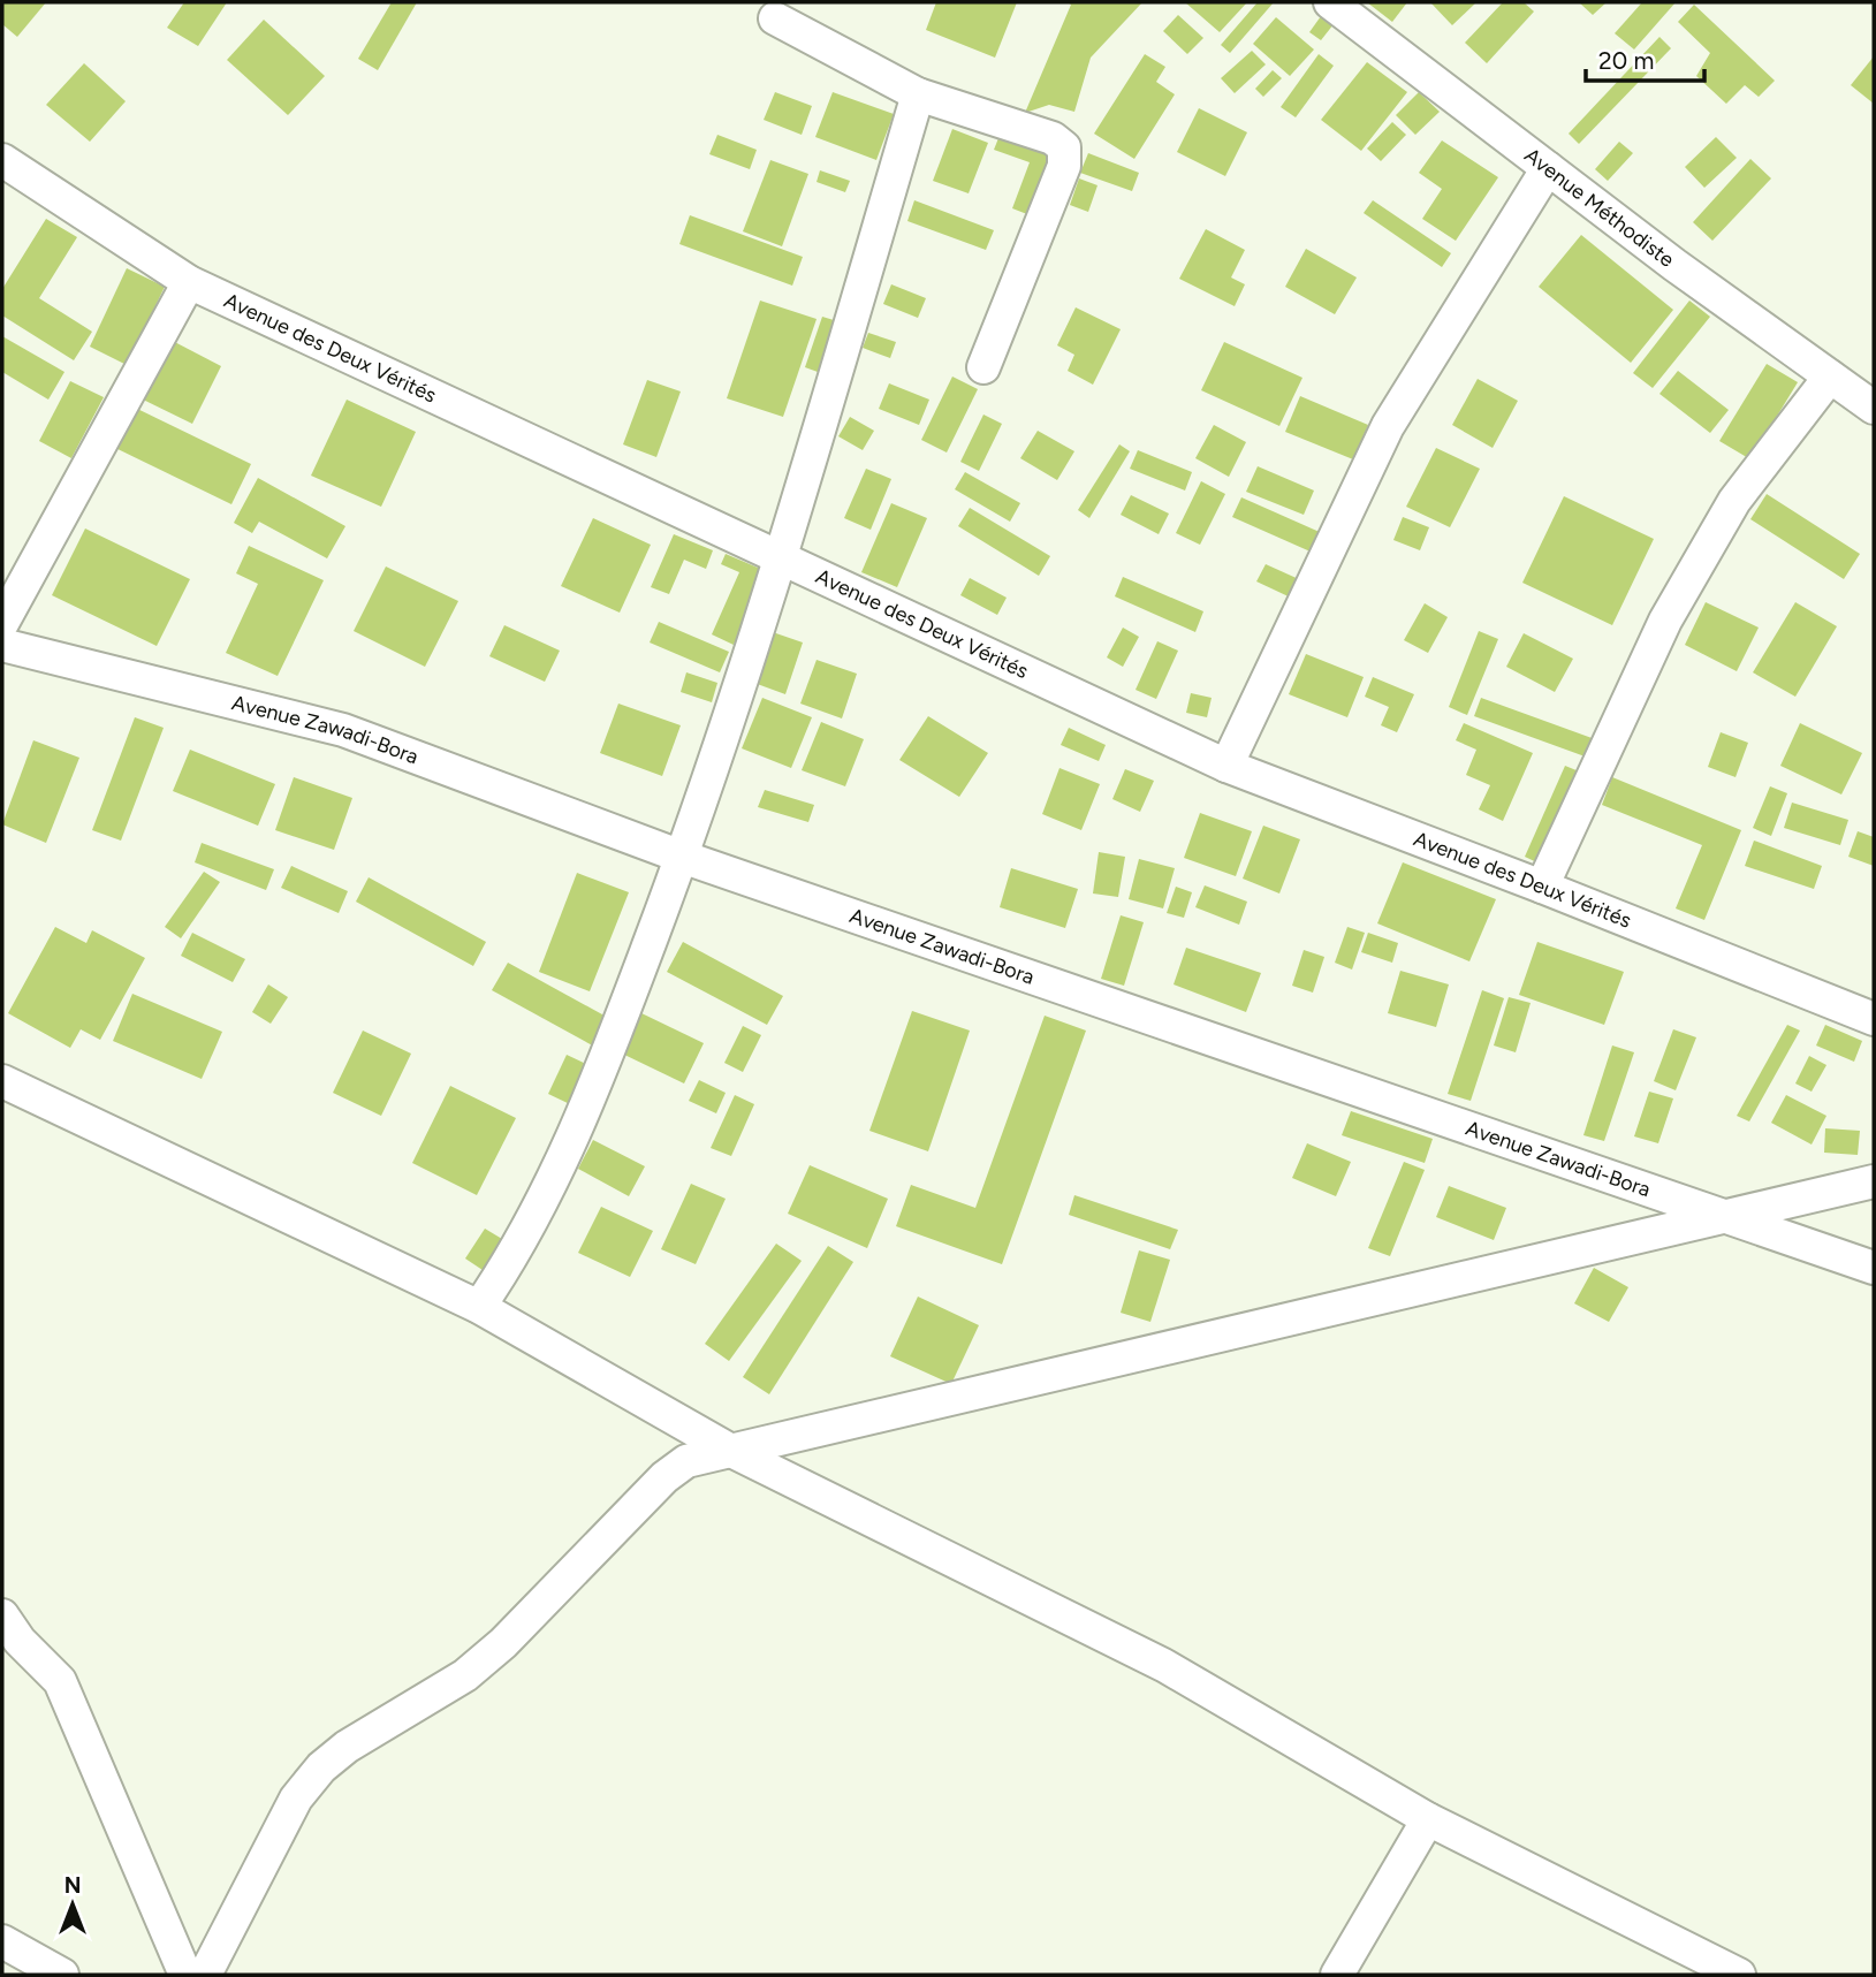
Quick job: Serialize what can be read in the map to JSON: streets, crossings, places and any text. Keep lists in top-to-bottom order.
{
  "streets": {
    "street": ["Avenue Méthodiste", "Avenue des Deux Vérités", "Avenue Zawadi-Bora"]
  },
  "scale_bar": "20 m",
  "north": "top"
}
